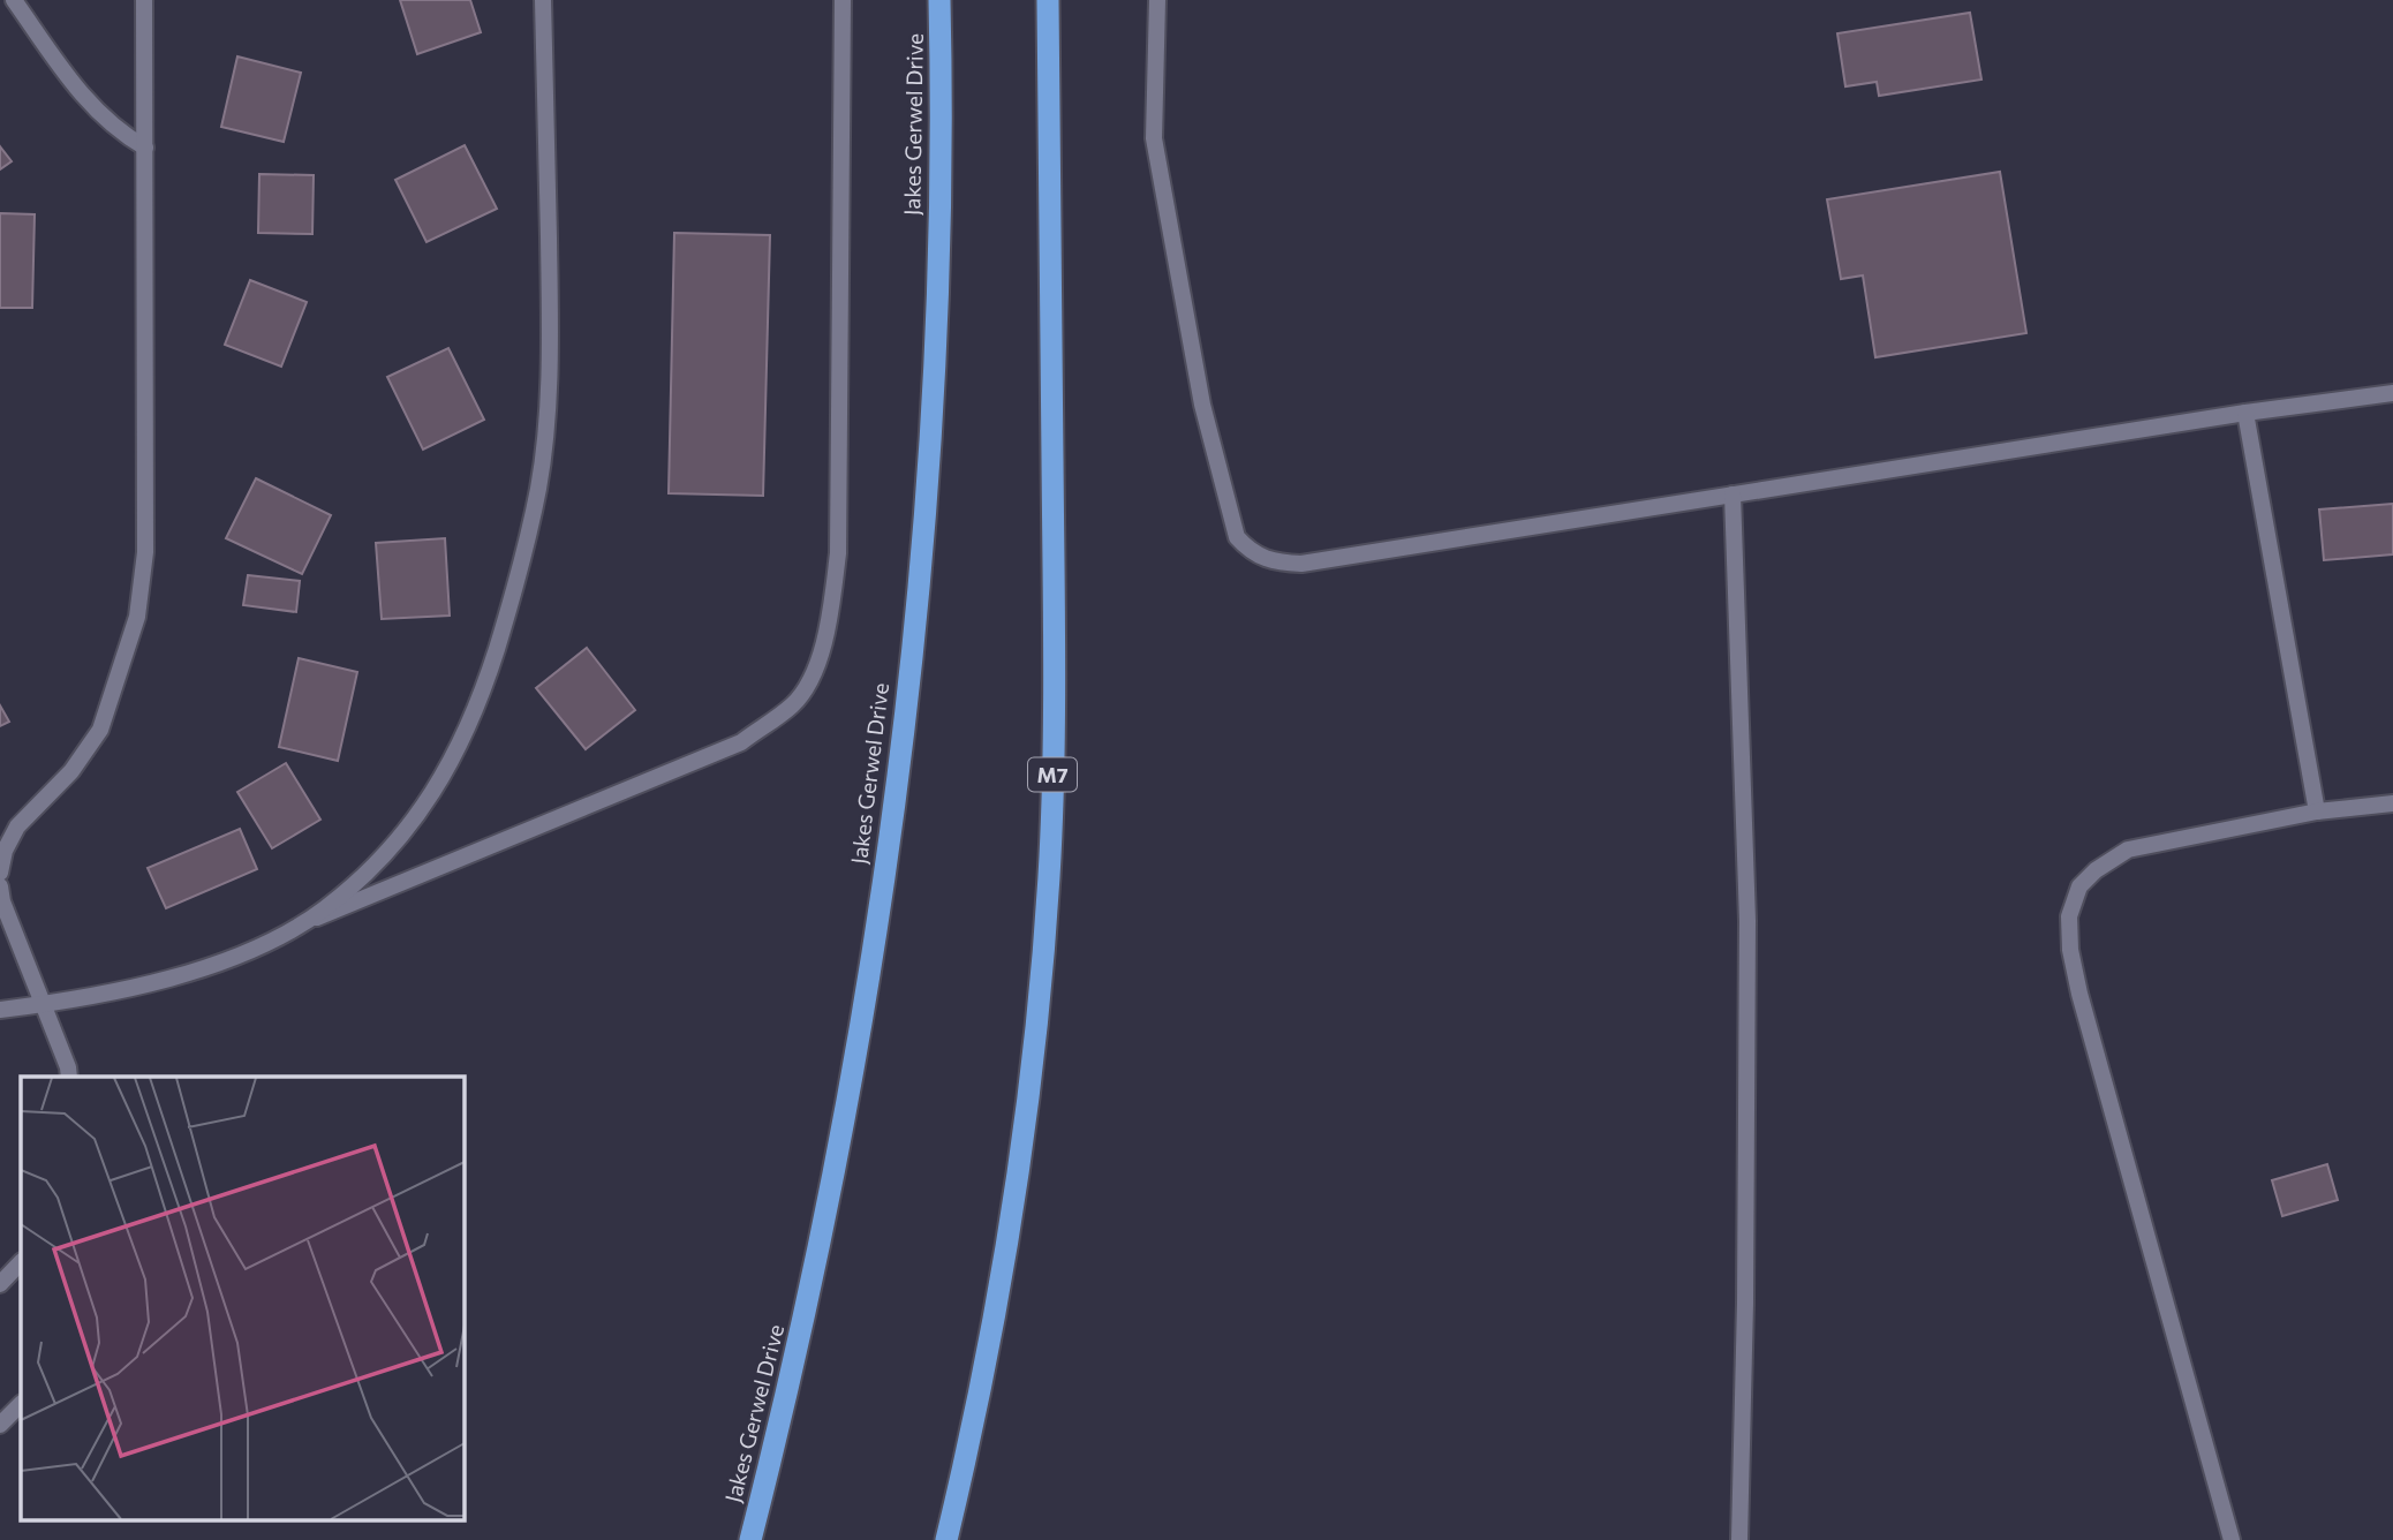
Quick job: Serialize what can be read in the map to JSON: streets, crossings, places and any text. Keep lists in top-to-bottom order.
{
  "streets": {
    "highway": ["Jakes Gerwel Drive", "M7"]
  }
}
